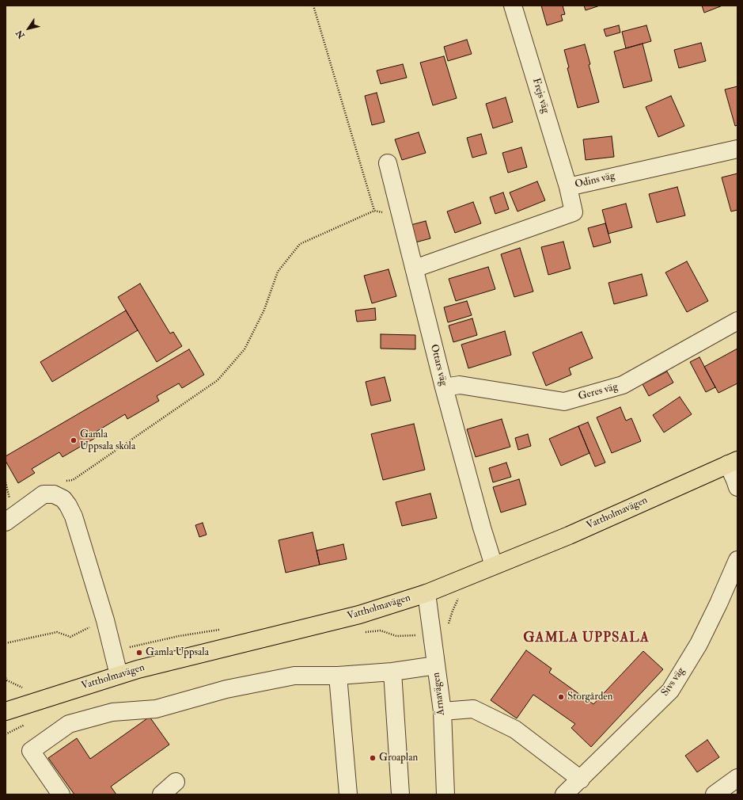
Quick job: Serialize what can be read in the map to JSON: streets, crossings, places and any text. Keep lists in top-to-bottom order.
{
  "streets": {
    "main road": ["Vattholmavägen"],
    "street": [
      "Frejs väg",
      "Odins väg",
      "Ottars väg",
      "Geres väg",
      "Sivs väg",
      "Ärnavägen"
    ]
  },
  "crossings": [
    ["Frejs väg", "Odins väg"],
    ["Odins väg", "Ottars väg"],
    ["Ottars väg", "Geres väg"],
    ["Ottars väg", "Vattholmavägen"],
    ["Vattholmavägen", "Ärnavägen"]
  ],
  "districts": ["GAMLA UPPSALA"],
  "places": [
    "Gamla Uppsala skola",
    "Gamla Uppsala",
    "Storgården",
    "Groaplan"
  ],
  "north": "bottom left"
}
